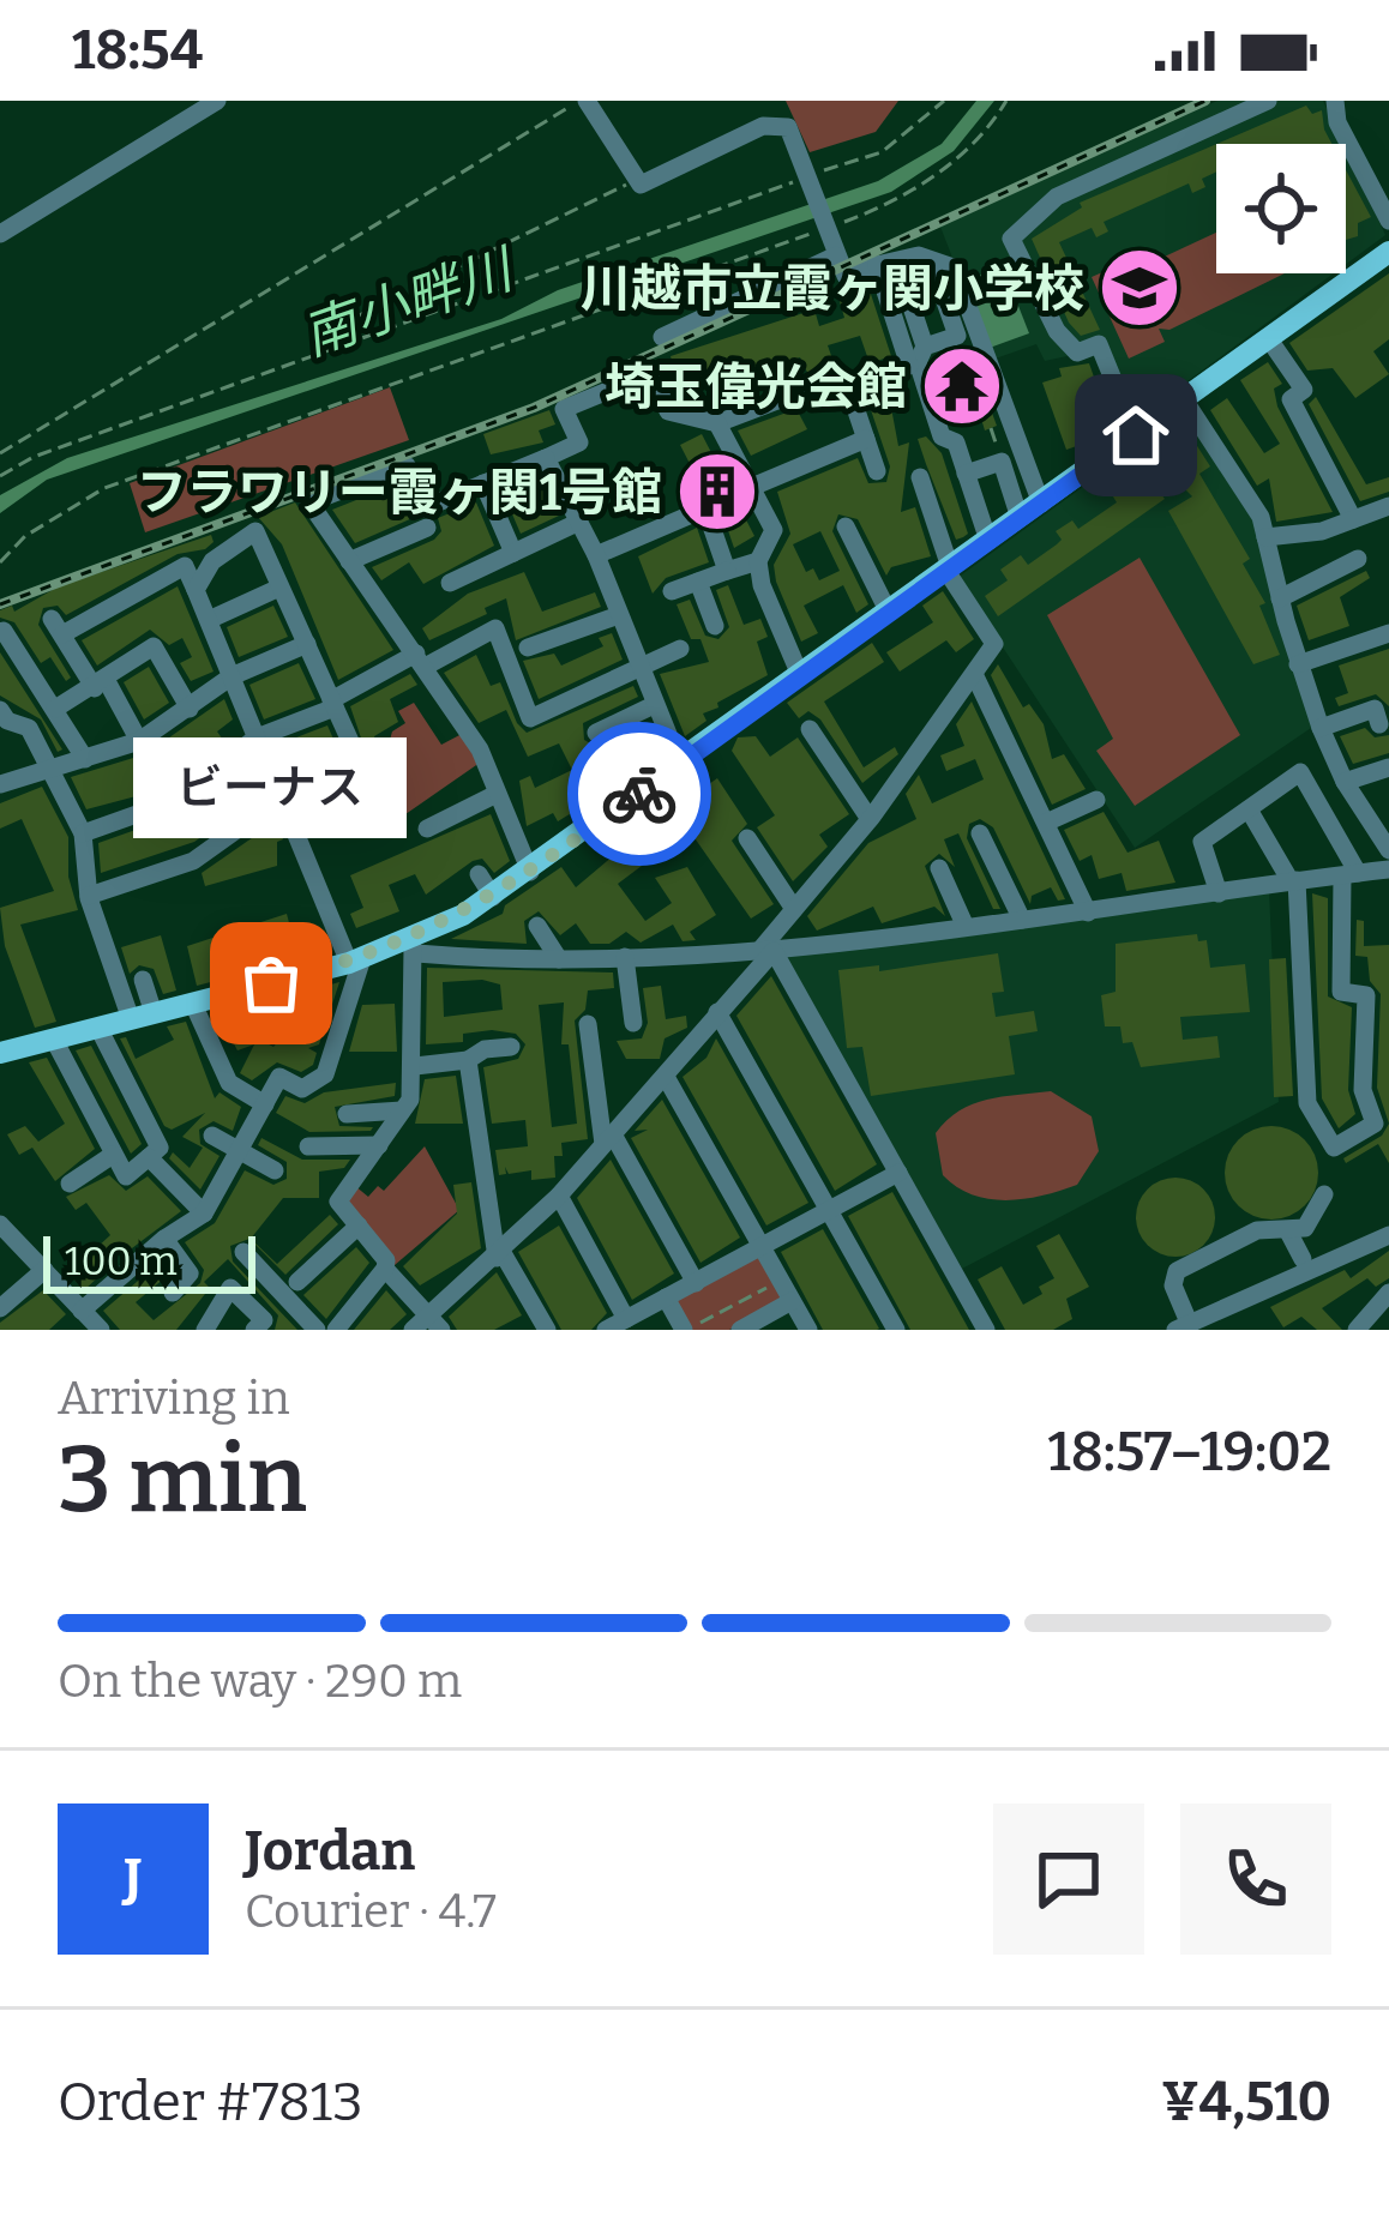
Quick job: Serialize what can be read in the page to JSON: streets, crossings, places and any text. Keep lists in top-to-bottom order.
{
  "water": ["南小畔川"],
  "places": {
    "school or university": ["川越市立霞ヶ関小学校"],
    "temple": ["埼玉偉光会館"],
    "building": ["フラワリー霞ヶ関1号館"],
    "other": ["ビーナス"]
  },
  "scale_bar": "100 m",
  "page": {
    "status": "18:54",
    "bubble": "ビーナス",
    "scale": "100 m",
    "heading": ["3 min", "Arriving in", "18:57–19:02"],
    "panel": [
      "Jordan",
      "Courier · 4.7",
      "Order #7813",
      "¥4,510"
    ],
    "bar": "On the way · 290 m",
    "round": "J"
  }
}
